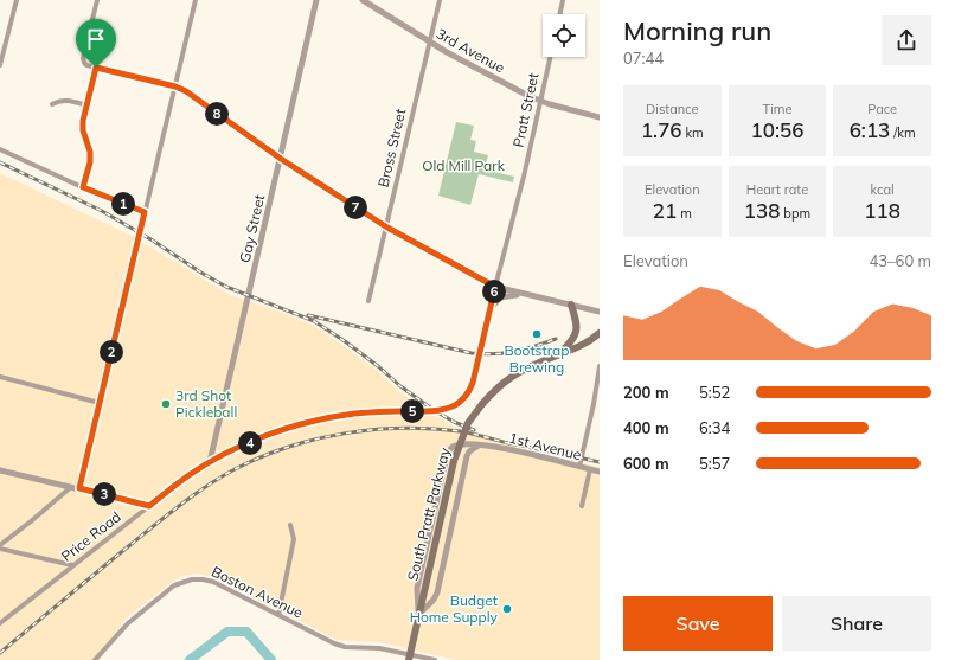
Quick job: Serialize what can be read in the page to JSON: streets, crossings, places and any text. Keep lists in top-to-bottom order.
{
  "streets": {
    "main road": ["South Pratt Parkway"],
    "street": [
      "3rd Avenue",
      "Pratt Street",
      "Bross Street",
      "Gay Street",
      "1st Avenue",
      "Price Road",
      "Boston Avenue"
    ]
  },
  "crossings": [
    ["3rd Avenue", "Pratt Street"],
    ["3rd Avenue", "Bross Street"],
    ["Pratt Street", "Price Road"],
    ["Gay Street", "Price Road"],
    ["1st Avenue", "South Pratt Parkway"],
    ["South Pratt Parkway", "Boston Avenue"]
  ],
  "parks": ["Old Mill Park"],
  "places": ["Bootstrap Brewing", "3rd Shot Pickleball", "Budget Home Supply"],
  "page": {
    "heading": ["Morning run", "07:44"],
    "stats": [
      ["Distance", "1.76 km"],
      ["Time", "10:56"],
      ["Pace", "6:13 /km"],
      ["Elevation", "21 m"],
      ["Heart rate", "138 bpm"],
      ["kcal", "118"]
    ],
    "pins": [
      "8",
      "1",
      "7",
      "6",
      "2",
      "5",
      "4",
      "3"
    ],
    "chart": ["Elevation", "43–60 m"],
    "list": [
      {
        "name": "200 m",
        "note": "5:52"
      },
      {
        "name": "400 m",
        "note": "6:34"
      },
      {
        "name": "600 m",
        "note": "5:57"
      }
    ],
    "buttons": ["Save", "Share"]
  }
}
